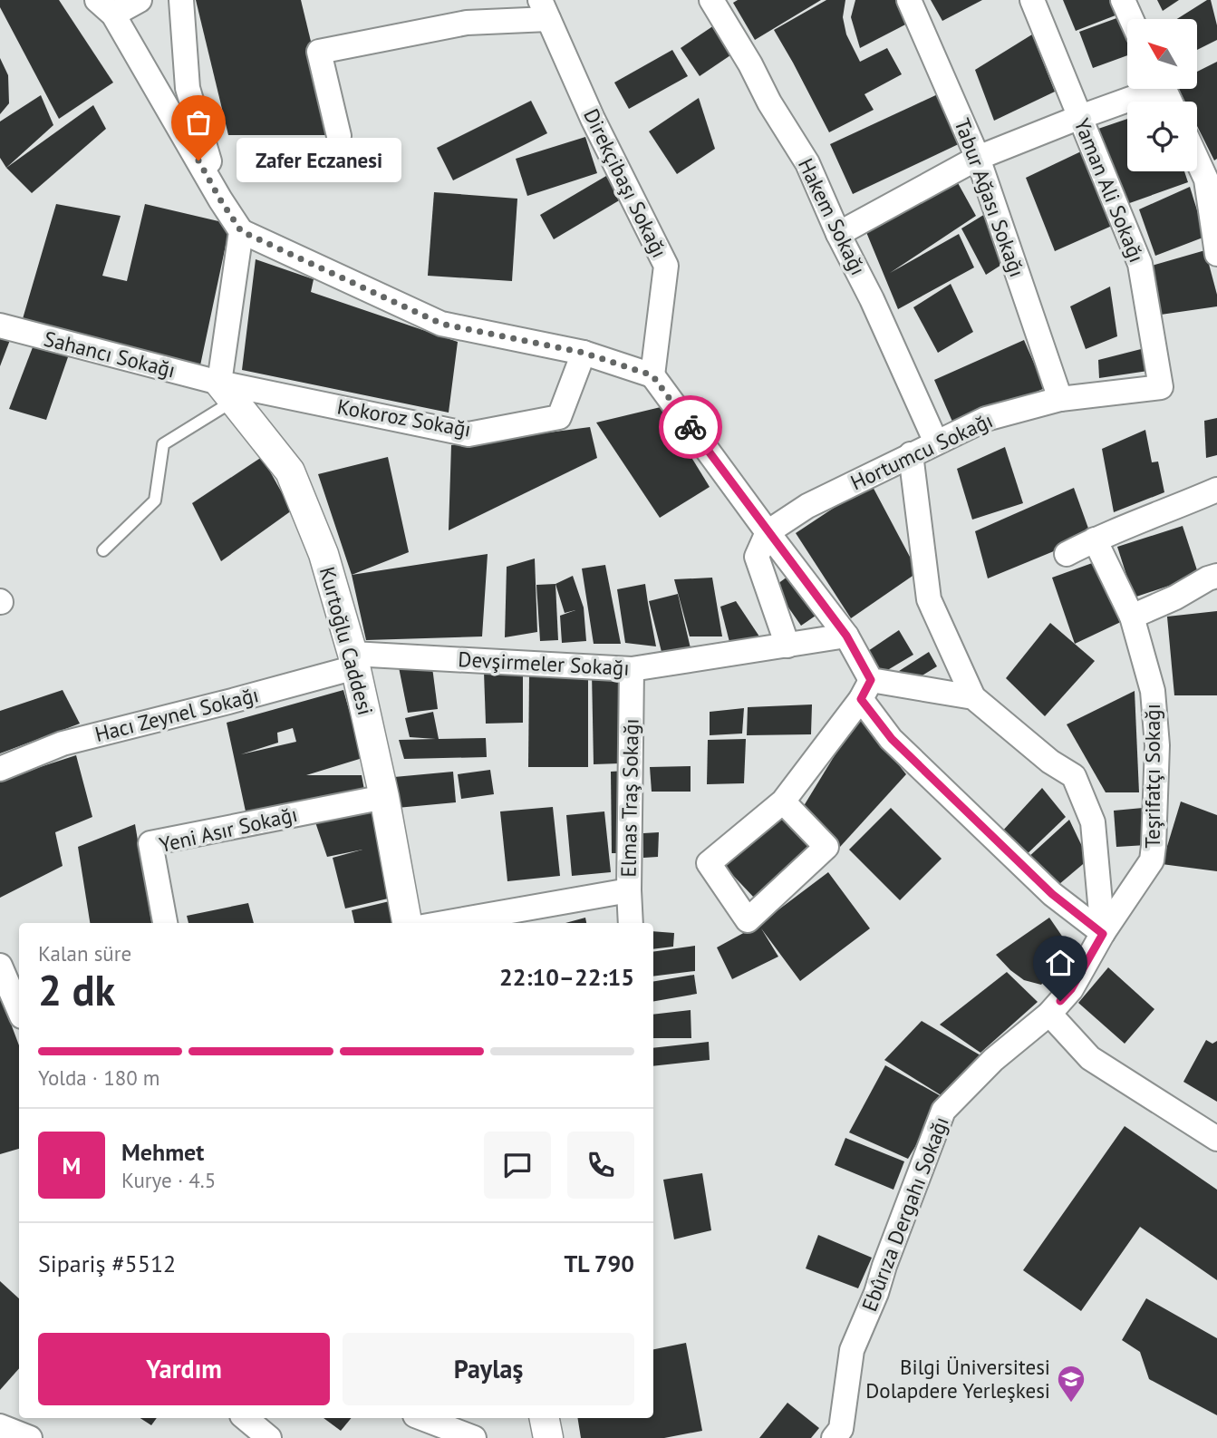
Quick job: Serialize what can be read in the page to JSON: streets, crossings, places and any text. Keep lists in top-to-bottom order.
{
  "streets": {
    "street": [
      "Direkçibaşı Sokağı",
      "Yaman Ali Sokağı",
      "Tabur Ağası Sokağı",
      "Hakem Sokağı",
      "Sahancı Sokağı",
      "Kokoroz Sokağı",
      "Hortumcu Sokağı",
      "Kurtoğlu Caddesi",
      "Devşirmeler Sokağı",
      "Hacı Zeynel Sokağı",
      "Teşrifatçı Sokağı",
      "Elmas Traş Sokağı",
      "Yeni Asır Sokağı",
      "Ebûrıza Dergahı Sokağı"
    ]
  },
  "crossings": [
    ["Yaman Ali Sokağı", "Hortumcu Sokağı"],
    ["Tabur Ağası Sokağı", "Hortumcu Sokağı"],
    ["Hakem Sokağı", "Hortumcu Sokağı"],
    ["Sahancı Sokağı", "Kokoroz Sokağı"],
    ["Sahancı Sokağı", "Kurtoğlu Caddesi"],
    ["Kokoroz Sokağı", "Kurtoğlu Caddesi"],
    ["Kurtoğlu Caddesi", "Devşirmeler Sokağı"],
    ["Kurtoğlu Caddesi", "Hacı Zeynel Sokağı"],
    ["Kurtoğlu Caddesi", "Yeni Asır Sokağı"],
    ["Devşirmeler Sokağı", "Hacı Zeynel Sokağı"],
    ["Devşirmeler Sokağı", "Elmas Traş Sokağı"],
    ["Teşrifatçı Sokağı", "Ebûrıza Dergahı Sokağı"]
  ],
  "places": {
    "other": ["Zafer Eczanesi"],
    "school or university": ["Bilgi Üniversitesi Dolapdere Yerleşkesi"]
  },
  "north": "top left",
  "page": {
    "bubble": "Zafer Eczanesi",
    "heading": ["2 dk", "Kalan süre", "22:10–22:15"],
    "panel": [
      "Mehmet",
      "Kurye · 4.5",
      "Sipariş #5512",
      "TL 790"
    ],
    "bar": "Yolda · 180 m",
    "round": "M",
    "buttons": ["Yardım", "Paylaş"]
  }
}
